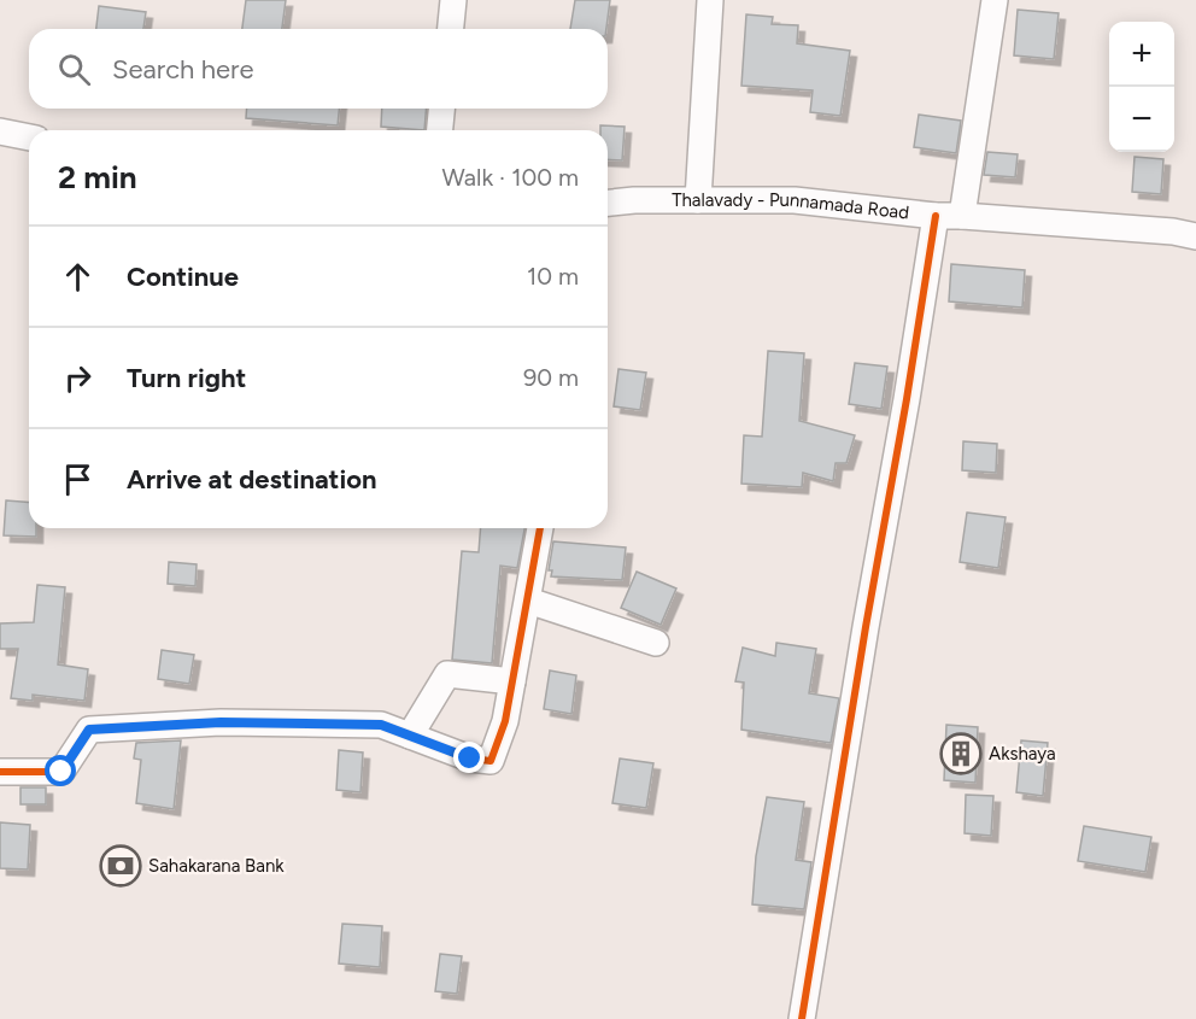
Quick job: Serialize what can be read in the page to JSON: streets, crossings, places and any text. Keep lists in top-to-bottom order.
{
  "streets": {
    "street": ["Thalavady - Punnamada Road"]
  },
  "places": {
    "building": ["Akshaya"],
    "bank": ["Sahakarana Bank"]
  },
  "page": {
    "map_buttons": ["+", "−"],
    "search": "Search here",
    "heading": ["2 min", "Walk · 100 m"],
    "list": [
      ["Continue", "10 m"],
      ["Turn right", "90 m"],
      "Arrive at destination"
    ]
  }
}
